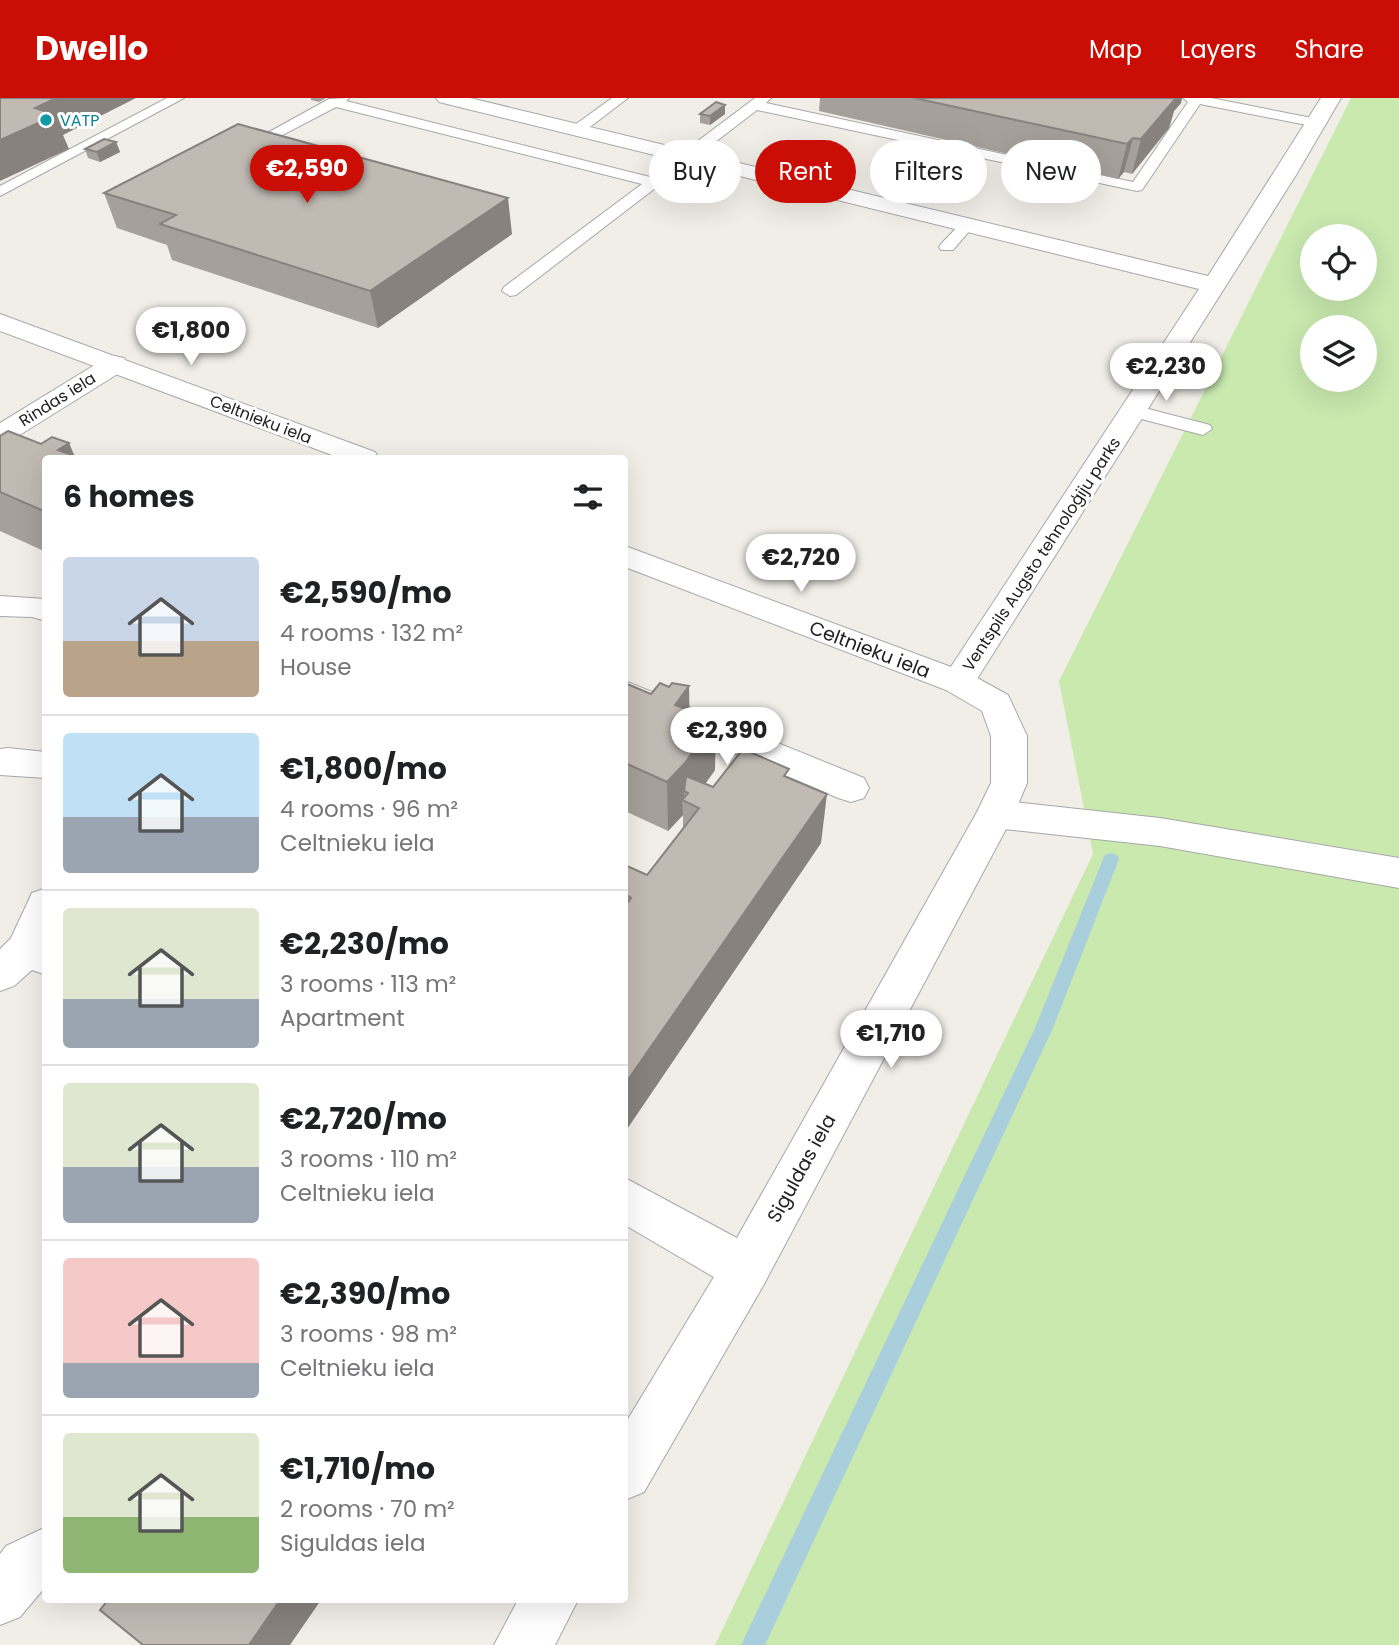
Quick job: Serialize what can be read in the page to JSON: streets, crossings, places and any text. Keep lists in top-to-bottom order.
{
  "streets": {
    "street": [
      "Rindas iela",
      "Celtnieku iela",
      "Ventspils Augsto tehnoloģiju parks",
      "Siguldas iela"
    ]
  },
  "crossings": [
    ["Rindas iela", "Celtnieku iela"],
    ["Celtnieku iela", "Ventspils Augsto tehnoloģiju parks"],
    ["Celtnieku iela", "Siguldas iela"],
    ["Ventspils Augsto tehnoloģiju parks", "Siguldas iela"]
  ],
  "places": ["VATP"],
  "page": {
    "header": "Dwello",
    "nav": ["Map", "Layers", "Share"],
    "chip": [
      "Buy",
      "Rent",
      "Filters",
      "New"
    ],
    "price": [
      "€2,590",
      "€1,800",
      "€2,230",
      "€2,720",
      "€2,390",
      "€1,710"
    ],
    "heading": "6 homes",
    "list": [
      {
        "name": "€2,590/mo",
        "note": "4 rooms · 132 m² · House"
      },
      {
        "name": "€1,800/mo",
        "note": "4 rooms · 96 m² · Celtnieku iela"
      },
      {
        "name": "€2,230/mo",
        "note": "3 rooms · 113 m² · Apartment"
      },
      {
        "name": "€2,720/mo",
        "note": "3 rooms · 110 m² · Celtnieku iela"
      },
      {
        "name": "€2,390/mo",
        "note": "3 rooms · 98 m² · Celtnieku iela"
      },
      {
        "name": "€1,710/mo",
        "note": "2 rooms · 70 m² · Siguldas iela"
      }
    ]
  }
}
